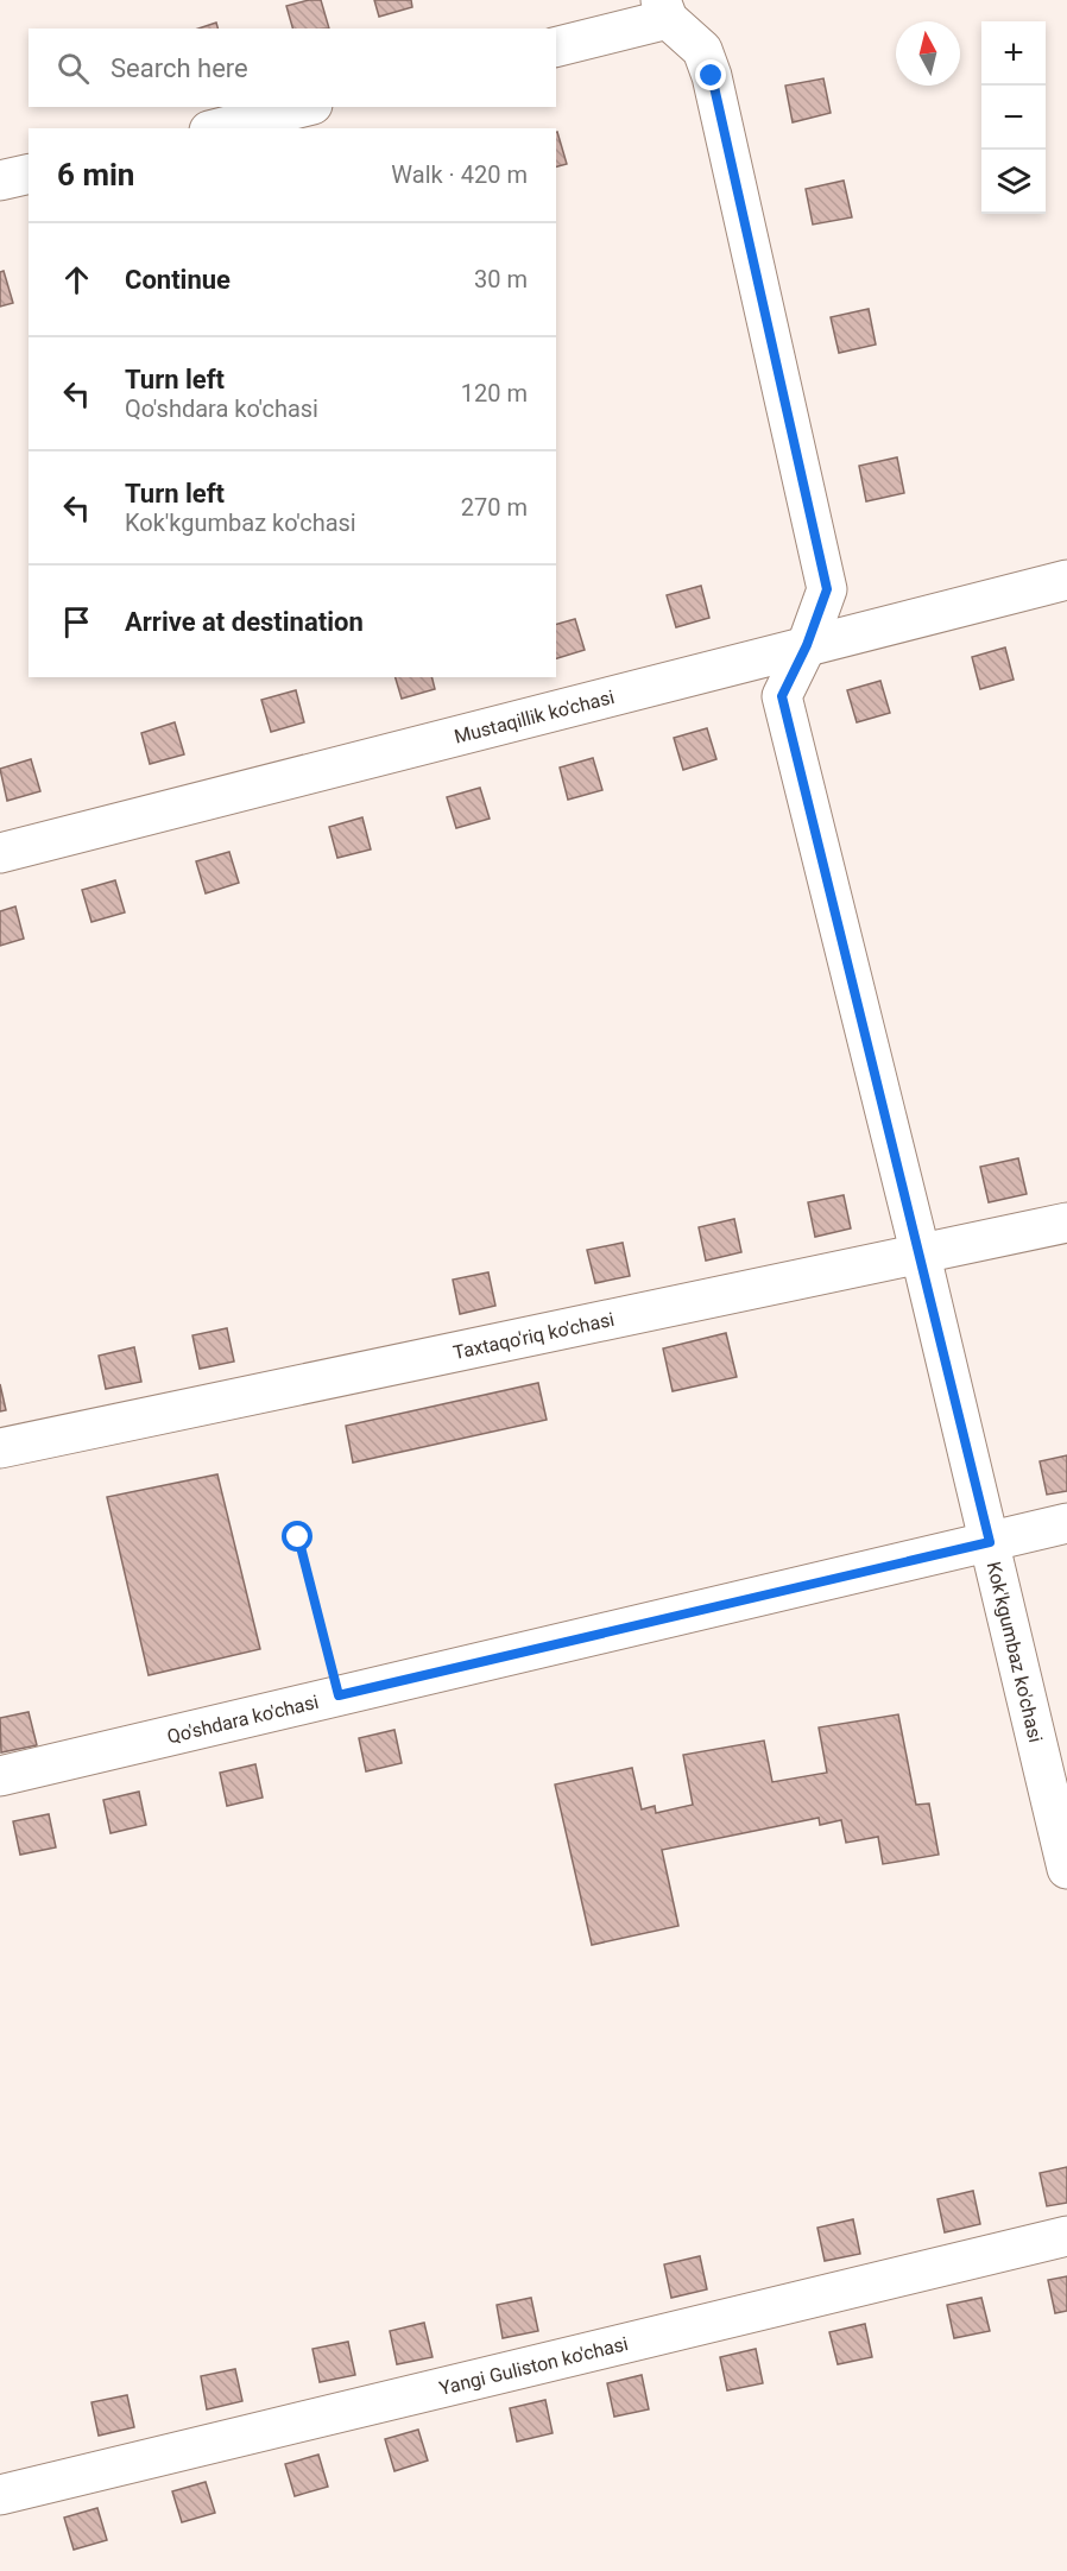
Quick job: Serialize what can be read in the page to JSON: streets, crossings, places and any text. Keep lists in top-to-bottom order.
{
  "streets": {
    "street": [
      "Mustaqillik ko'chasi",
      "Taxtaqo'riq ko'chasi",
      "Kok'kgumbaz ko'chasi",
      "Qo'shdara ko'chasi",
      "Yangi Guliston ko'chasi"
    ]
  },
  "crossings": [
    ["Mustaqillik ko'chasi", "Kok'kgumbaz ko'chasi"],
    ["Taxtaqo'riq ko'chasi", "Kok'kgumbaz ko'chasi"],
    ["Kok'kgumbaz ko'chasi", "Qo'shdara ko'chasi"]
  ],
  "north": "top",
  "page": {
    "map_buttons": ["+", "−"],
    "search": "Search here",
    "heading": ["6 min", "Walk · 420 m"],
    "list": [
      ["Continue", "30 m"],
      ["Turn left", "Qo'shdara ko'chasi", "120 m"],
      ["Turn left", "Kok'kgumbaz ko'chasi", "270 m"],
      "Arrive at destination"
    ]
  }
}
